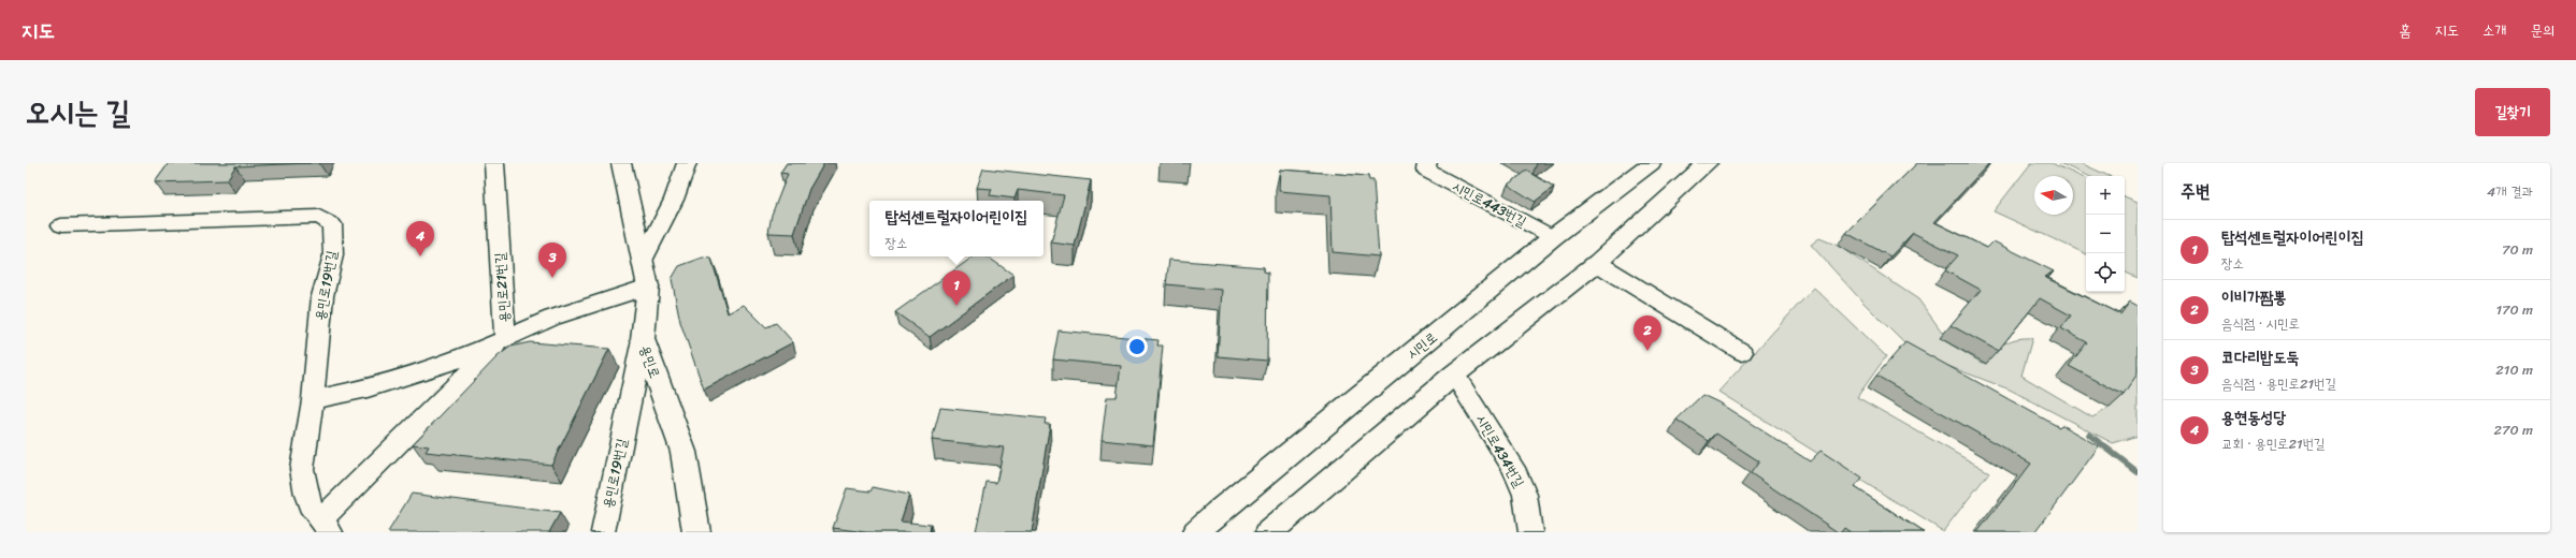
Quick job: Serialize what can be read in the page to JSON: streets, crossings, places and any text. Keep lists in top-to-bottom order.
{
  "streets": {
    "main road": ["시민로", "용민로"],
    "street": [
      "시민로443번길",
      "용민로19번길",
      "용민로21번길",
      "시민로434번길"
    ]
  },
  "crossings": [
    ["시민로443번길", "시민로"],
    ["용민로19번길", "용민로"],
    ["용민로21번길", "용민로"]
  ],
  "north": "left",
  "page": {
    "header": "지도",
    "nav": [
      "홈",
      "지도",
      "소개",
      "문의"
    ],
    "title": "오시는 길",
    "buttons": "길찾기",
    "heading": ["주변", "4개 결과"],
    "map_buttons": ["+", "−"],
    "popup": ["탑석센트럴자이어린이집", "장소"],
    "list": [
      {
        "mark": "1",
        "name": "탑석센트럴자이어린이집",
        "note": "장소",
        "value": "70 m"
      },
      {
        "mark": "2",
        "name": "이비가짬뽕",
        "note": "음식점 · 시민로",
        "value": "170 m"
      },
      {
        "mark": "3",
        "name": "코다리밥도둑",
        "note": "음식점 · 용민로21번길",
        "value": "210 m"
      },
      {
        "mark": "4",
        "name": "용현동성당",
        "note": "교회 · 용민로21번길",
        "value": "270 m"
      }
    ],
    "pins": [
      "4",
      "3",
      "1",
      "2"
    ]
  }
}
